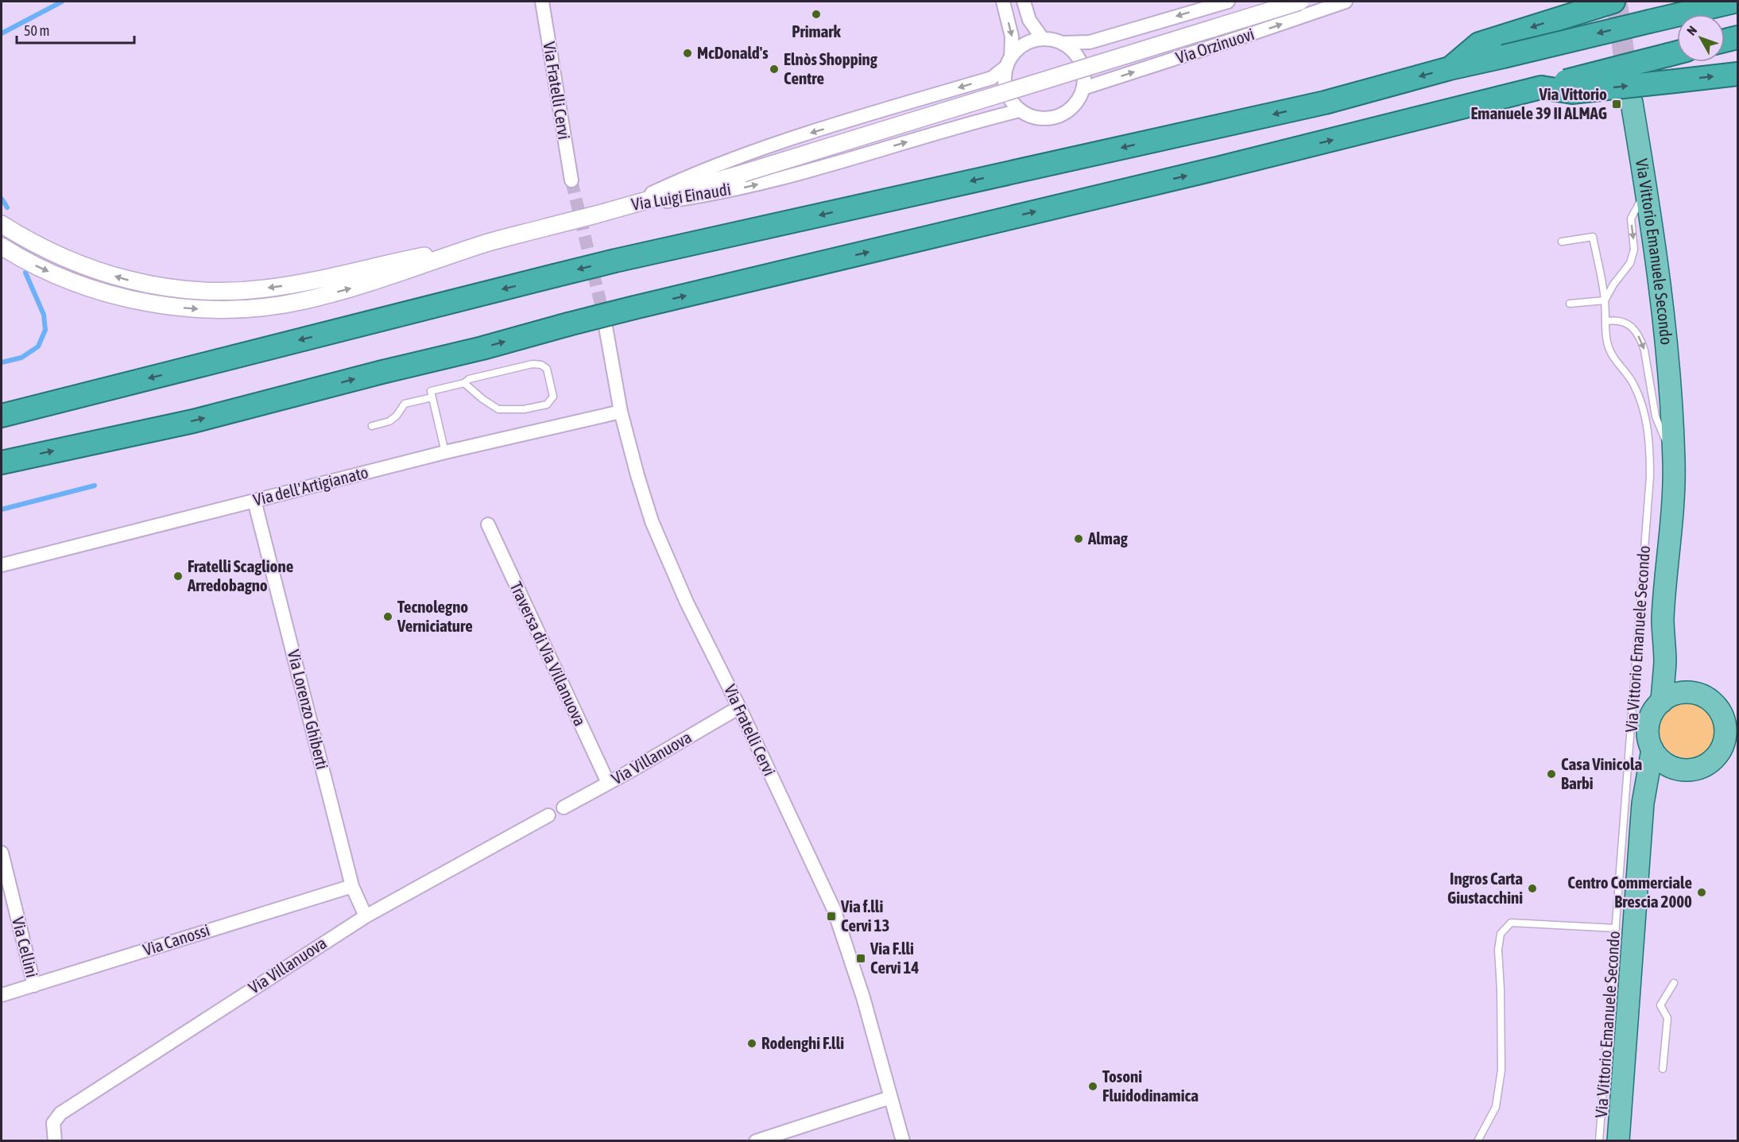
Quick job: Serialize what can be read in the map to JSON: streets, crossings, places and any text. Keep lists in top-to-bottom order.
{
  "streets": {
    "main road": ["Via Vittorio Emanuele Secondo"],
    "street": [
      "Via Orzinuovi",
      "Via Fratelli Cervi",
      "Via Luigi Einaudi",
      "Via dell'Artigianato",
      "Traversa di Via Villanuova",
      "Via Lorenzo Ghiberti",
      "Via Villanuova",
      "Via Canossi",
      "Via Cellini"
    ]
  },
  "crossings": [
    ["Via Orzinuovi", "Via Luigi Einaudi"],
    ["Via Fratelli Cervi", "Via dell'Artigianato"],
    ["Via Fratelli Cervi", "Via Villanuova"],
    ["Via dell'Artigianato", "Via Lorenzo Ghiberti"],
    ["Traversa di Via Villanuova", "Via Villanuova"],
    ["Via Lorenzo Ghiberti", "Via Villanuova"],
    ["Via Lorenzo Ghiberti", "Via Canossi"],
    ["Via Canossi", "Via Cellini"]
  ],
  "places": {
    "other": [
      "Primark",
      "McDonald's",
      "Elnòs Shopping Centre",
      "Almag",
      "Fratelli Scaglione Arredobagno",
      "Tecnolegno Verniciature",
      "Casa Vinicola Barbi",
      "Ingros Carta Giustacchini",
      "Centro Commerciale Brescia 2000",
      "Rodenghi F.lli",
      "Tosoni Fluidodinamica"
    ],
    "transit": ["Via Vittorio Emanuele 39 II ALMAG", "Via f.lli Cervi 13", "Via F.lli Cervi 14"]
  },
  "scale_bar": "50 m",
  "north": "top left"
}
